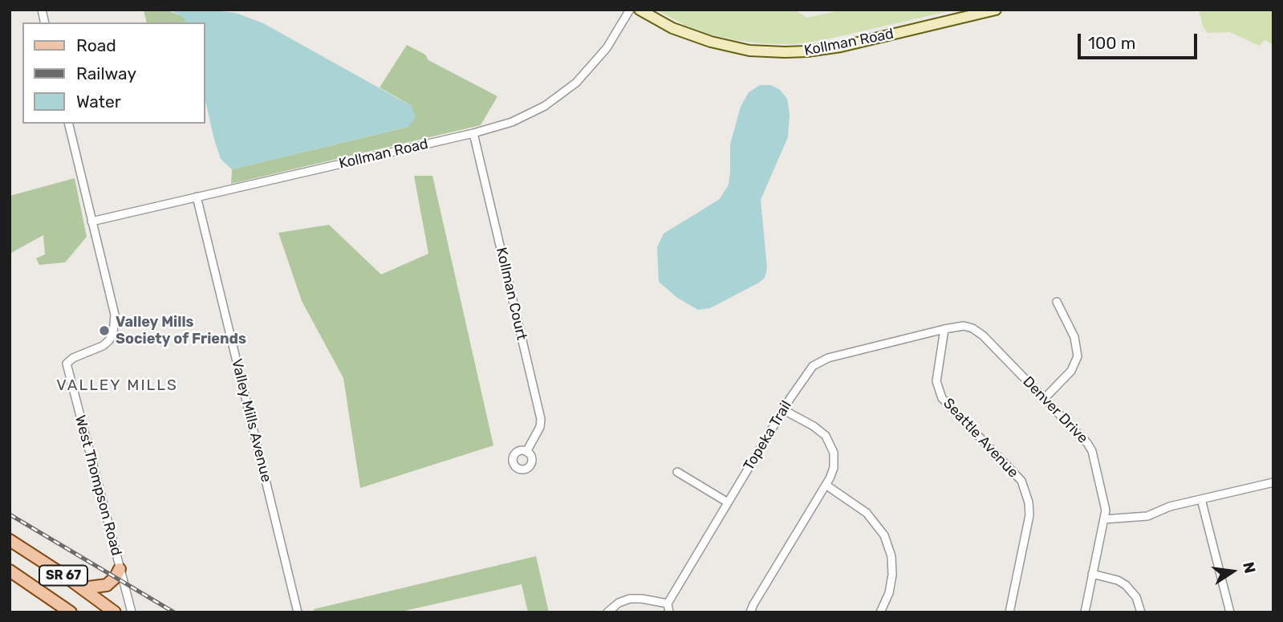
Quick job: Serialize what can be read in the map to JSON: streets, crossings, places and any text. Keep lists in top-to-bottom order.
{
  "streets": {
    "main road": ["SR 67"],
    "street": [
      "Kollman Road",
      "Kollman Court",
      "Denver Drive",
      "Valley Mills Avenue",
      "Topeka Trail",
      "Seattle Avenue",
      "West Thompson Road"
    ]
  },
  "crossings": [
    ["Kollman Road", "Kollman Court"],
    ["Kollman Road", "Valley Mills Avenue"],
    ["Kollman Road", "West Thompson Road"],
    ["Denver Drive", "Topeka Trail"],
    ["Topeka Trail", "Seattle Avenue"]
  ],
  "districts": ["VALLEY MILLS"],
  "places": ["Valley Mills Society of Friends"],
  "legend": ["Road", "Railway", "Water"],
  "scale_bar": "100 m",
  "north": "right"
}
